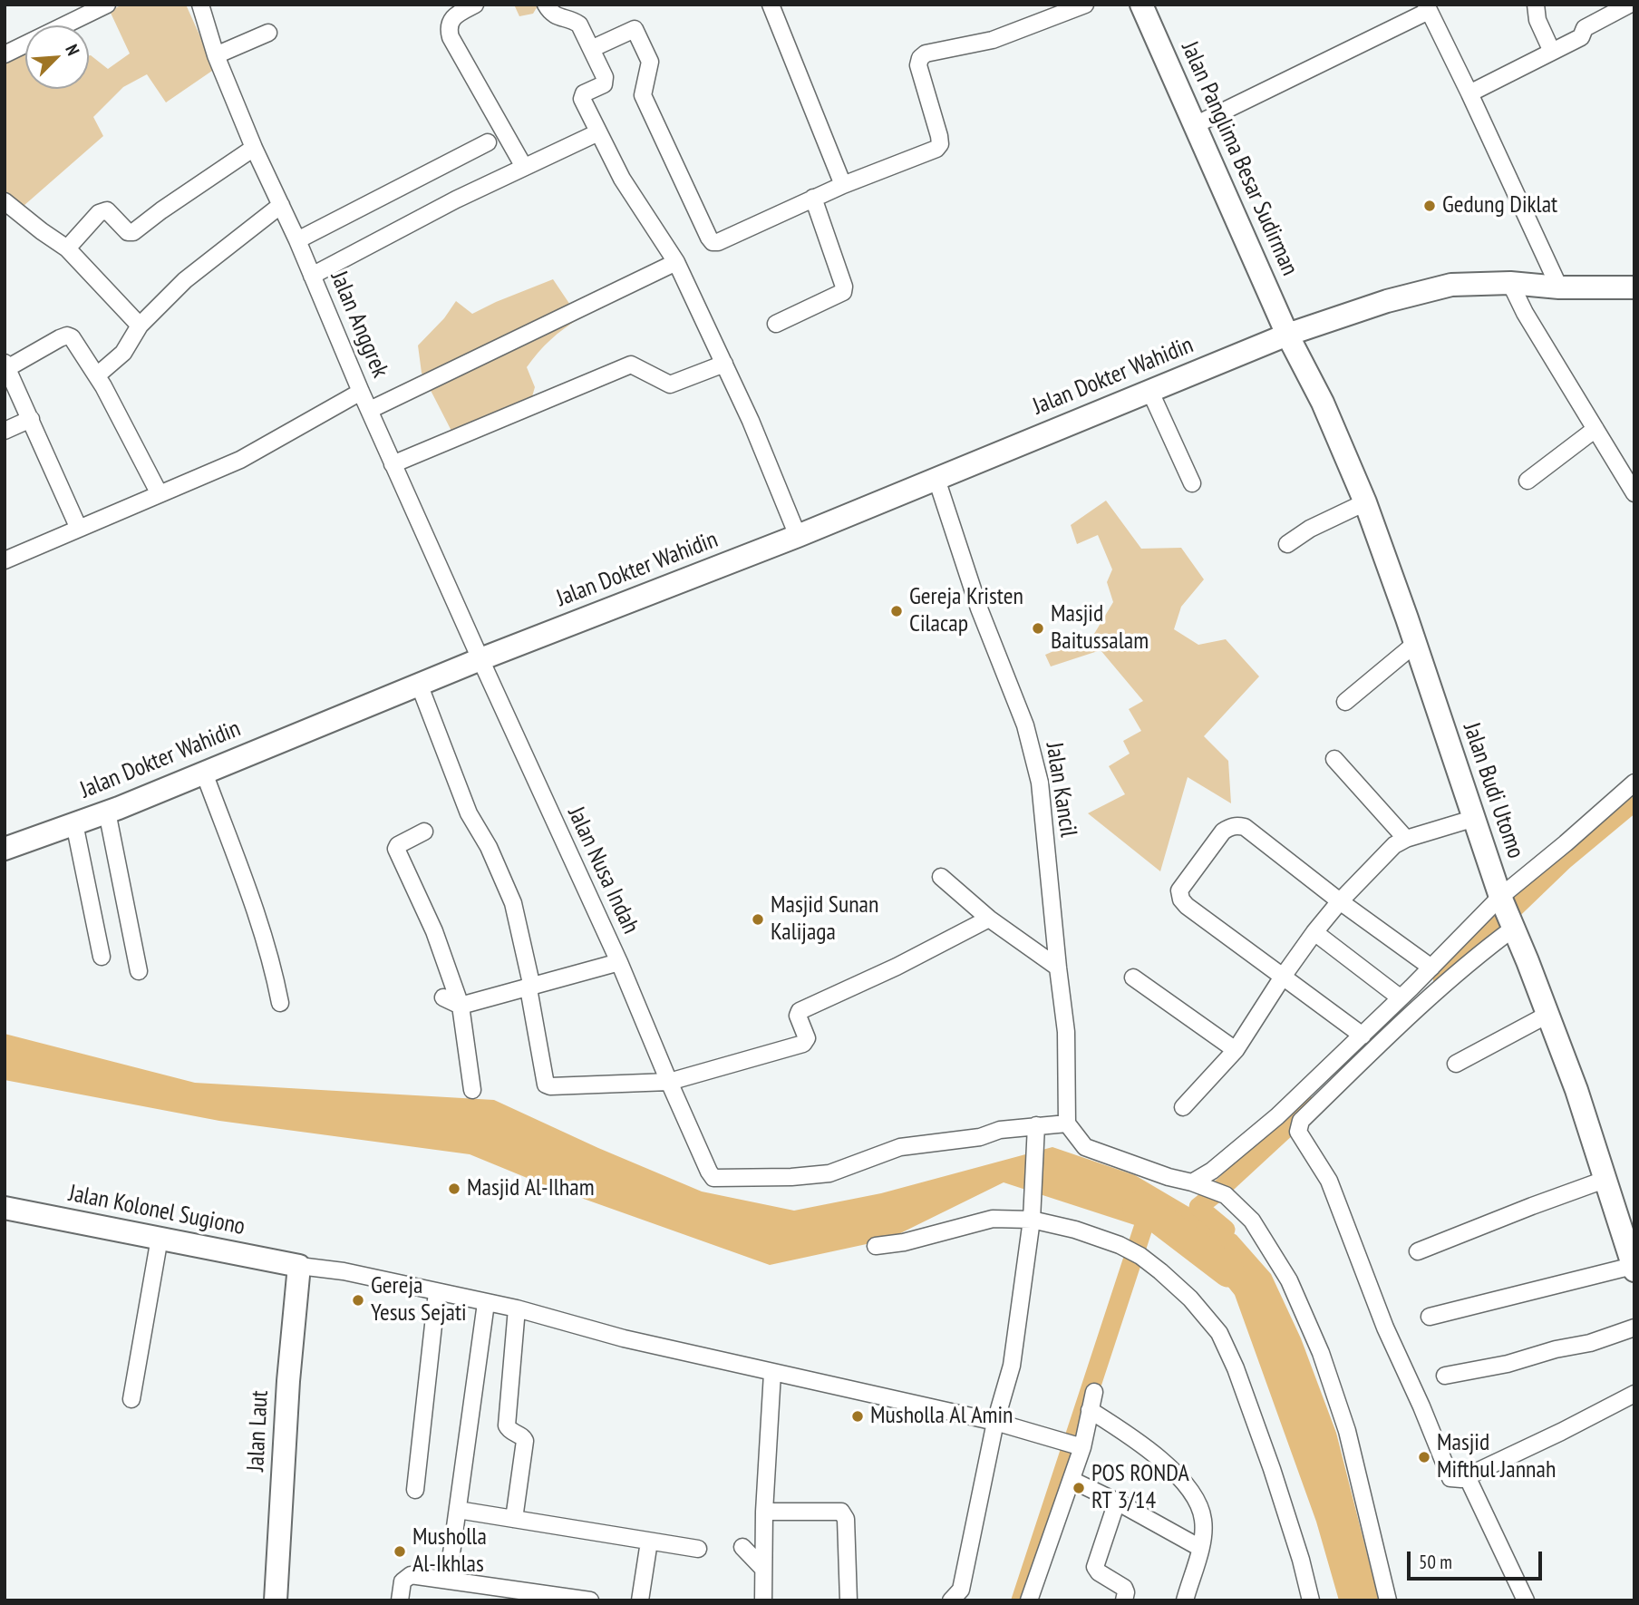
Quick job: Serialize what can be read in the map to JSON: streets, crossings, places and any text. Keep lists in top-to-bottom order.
{
  "streets": {
    "street": [
      "Jalan Panglima Besar Sudirman",
      "Jalan Anggrek",
      "Jalan Dokter Wahidin",
      "Jalan Kancil",
      "Jalan Budi Utomo",
      "Jalan Nusa Indah",
      "Jalan Kolonel Sugiono",
      "Jalan Laut"
    ]
  },
  "crossings": [
    ["Jalan Panglima Besar Sudirman", "Jalan Dokter Wahidin"],
    ["Jalan Panglima Besar Sudirman", "Jalan Budi Utomo"],
    ["Jalan Anggrek", "Jalan Dokter Wahidin"],
    ["Jalan Anggrek", "Jalan Nusa Indah"],
    ["Jalan Dokter Wahidin", "Jalan Kancil"],
    ["Jalan Dokter Wahidin", "Jalan Budi Utomo"],
    ["Jalan Dokter Wahidin", "Jalan Nusa Indah"],
    ["Jalan Kolonel Sugiono", "Jalan Laut"]
  ],
  "places": [
    "Gedung Diklat",
    "Gereja Kristen Cilacap",
    "Masjid Baitussalam",
    "Masjid Sunan Kalijaga",
    "Masjid Al-Ilham",
    "Gereja Yesus Sejati",
    "Musholla Al Amin",
    "Masjid Mifthul Jannah",
    "POS RONDA RT 3/14",
    "Musholla Al-Ikhlas"
  ],
  "scale_bar": "50 m",
  "north": "top right"
}
